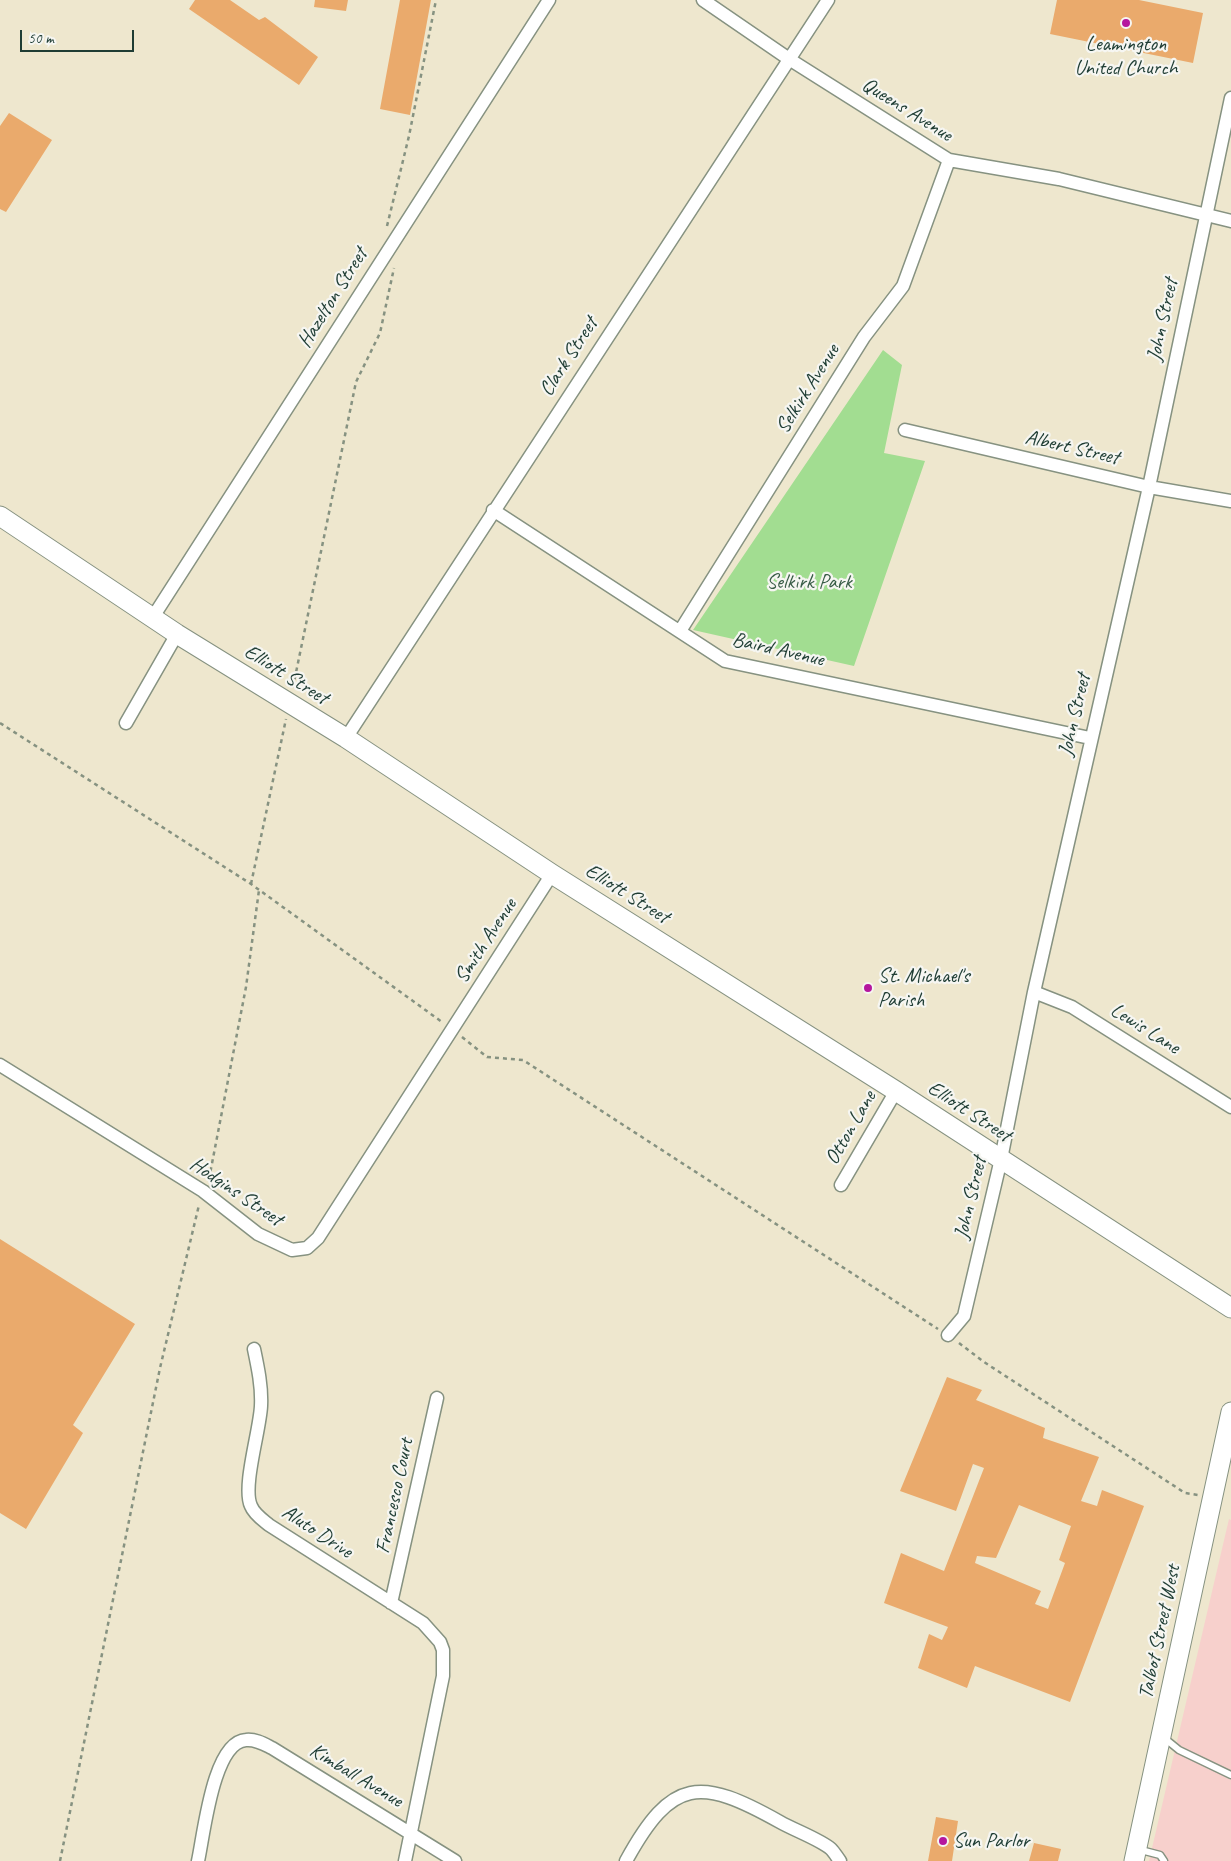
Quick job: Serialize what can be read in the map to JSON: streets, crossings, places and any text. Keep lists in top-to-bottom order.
{
  "streets": {
    "street": [
      "Queens Avenue",
      "Hazelton Street",
      "John Street",
      "Clark Street",
      "Selkirk Avenue",
      "Albert Street",
      "Baird Avenue",
      "Elliott Street",
      "Smith Avenue",
      "Lewis Lane",
      "Otton Lane",
      "Hodgins Street",
      "Francesco Court",
      "Aluto Drive",
      "Talbot Street West",
      "Kimball Avenue"
    ]
  },
  "crossings": [
    ["Queens Avenue", "John Street"],
    ["Queens Avenue", "Clark Street"],
    ["Queens Avenue", "Selkirk Avenue"],
    ["Hazelton Street", "Elliott Street"],
    ["John Street", "Albert Street"],
    ["John Street", "Baird Avenue"],
    ["John Street", "Elliott Street"],
    ["John Street", "Lewis Lane"],
    ["Clark Street", "Baird Avenue"],
    ["Clark Street", "Elliott Street"],
    ["Selkirk Avenue", "Baird Avenue"],
    ["Elliott Street", "Smith Avenue"],
    ["Elliott Street", "Otton Lane"],
    ["Smith Avenue", "Hodgins Street"],
    ["Francesco Court", "Aluto Drive"],
    ["Aluto Drive", "Kimball Avenue"]
  ],
  "parks": ["Selkirk Park"],
  "places": ["Leamington United Church", "St. Michael's Parish", "Sun Parlor"],
  "scale_bar": "50 m"
}
